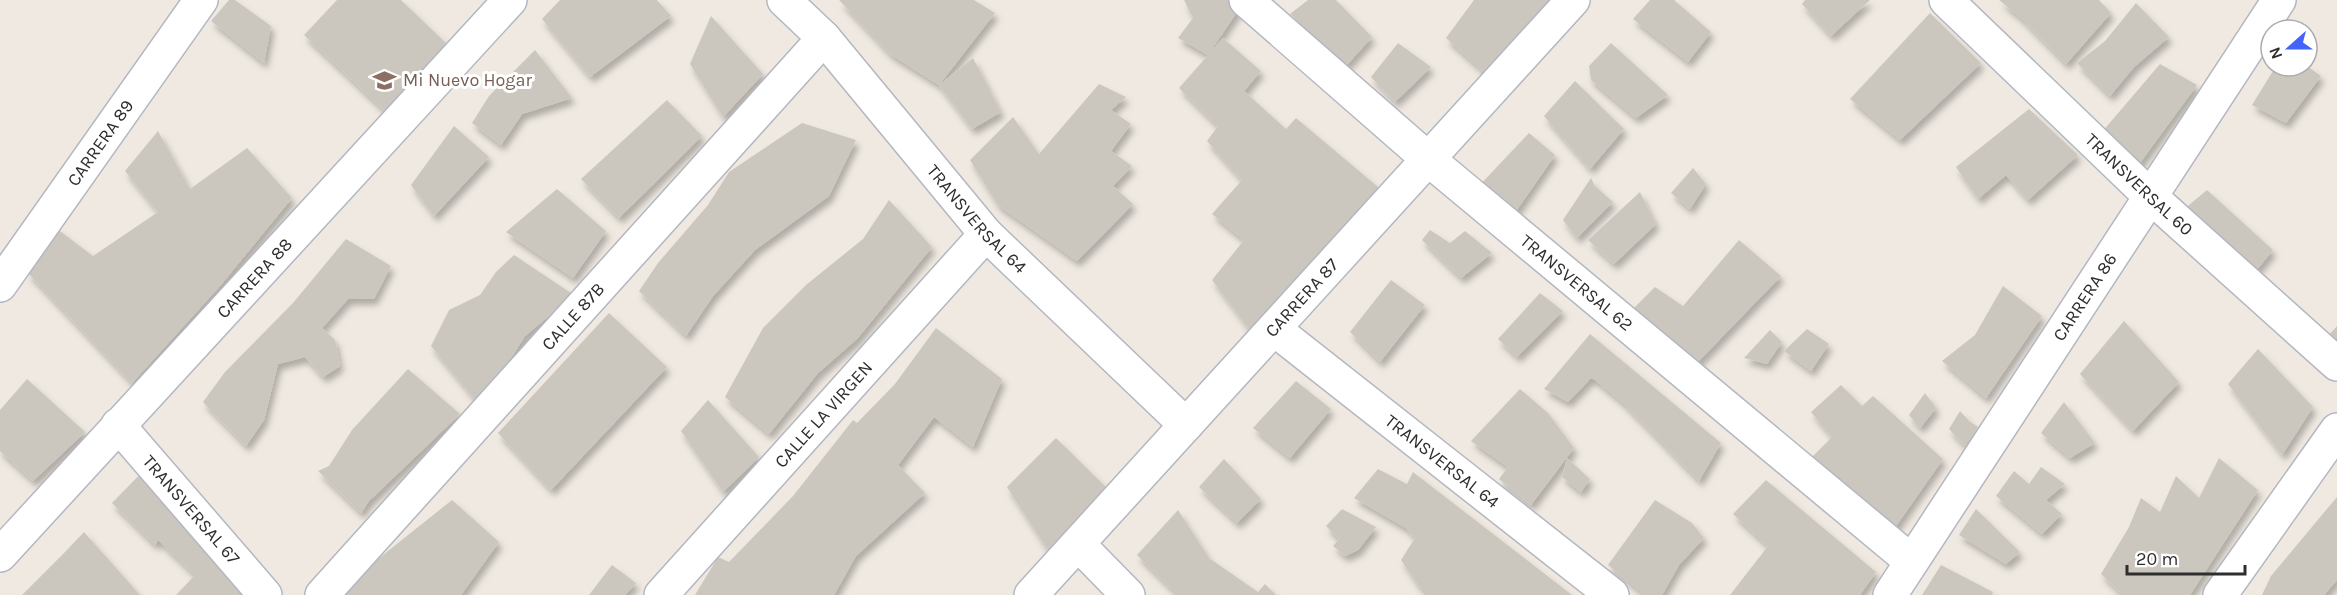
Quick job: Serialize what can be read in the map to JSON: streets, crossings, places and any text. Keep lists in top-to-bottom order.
{
  "streets": {
    "street": [
      "CARRERA 89",
      "TRANSVERSAL 60",
      "TRANSVERSAL 64",
      "CARRERA 88",
      "TRANSVERSAL 62",
      "CARRERA 87",
      "CARRERA 86",
      "CALLE 87B",
      "CALLE LA VIRGEN",
      "TRANSVERSAL 67"
    ]
  },
  "crossings": [
    ["TRANSVERSAL 60", "CARRERA 86"],
    ["TRANSVERSAL 64", "CARRERA 87"],
    ["TRANSVERSAL 64", "CALLE 87B"],
    ["TRANSVERSAL 64", "CALLE LA VIRGEN"],
    ["CARRERA 88", "TRANSVERSAL 67"],
    ["TRANSVERSAL 62", "CARRERA 87"],
    ["TRANSVERSAL 62", "CARRERA 86"]
  ],
  "places": {
    "school or university": ["Mi Nuevo Hogar"]
  },
  "scale_bar": "20 m",
  "north": "left"
}
